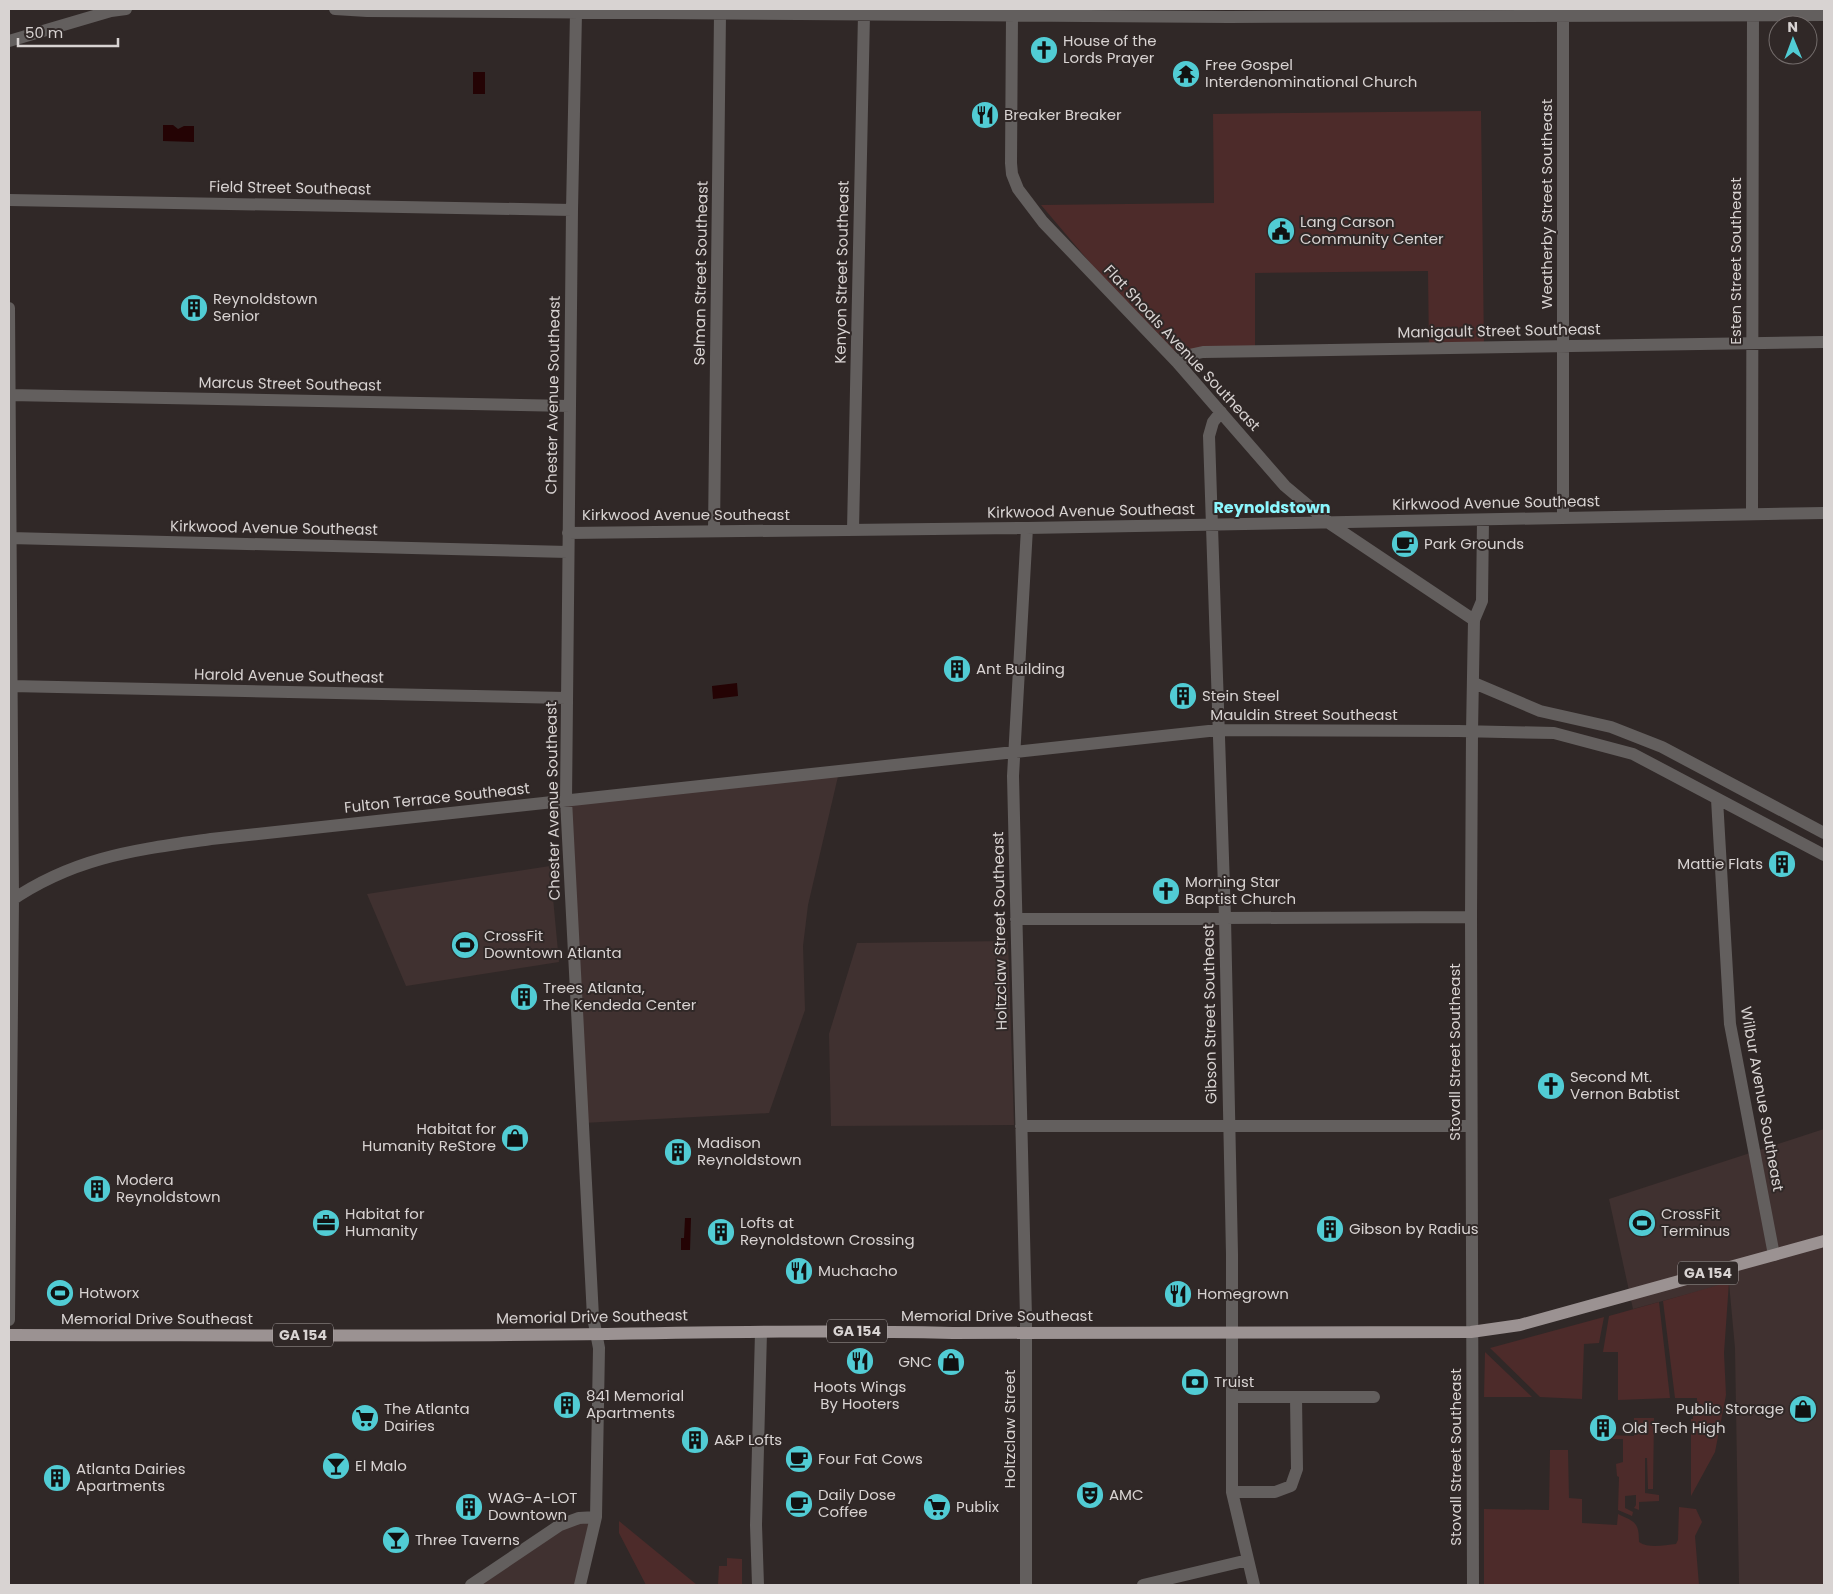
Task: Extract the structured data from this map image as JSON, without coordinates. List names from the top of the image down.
{
  "streets": {
    "main road": ["GA 154", "Memorial Drive Southeast"],
    "street": [
      "Field Street Southeast",
      "Weatherby Street Southeast",
      "Esten Street Southeast",
      "Kenyon Street Southeast",
      "Selman Street Southeast",
      "Manigault Street Southeast",
      "Flat Shoals Avenue Southeast",
      "Marcus Street Southeast",
      "Chester Avenue Southeast",
      "Kirkwood Avenue Southeast",
      "Harold Avenue Southeast",
      "Mauldin Street Southeast",
      "Fulton Terrace Southeast",
      "Holtzclaw Street Southeast",
      "Gibson Street Southeast",
      "Stovall Street Southeast",
      "Wilbur Avenue Southeast",
      "Holtzclaw Street"
    ]
  },
  "crossings": [
    ["Field Street Southeast", "Chester Avenue Southeast"],
    ["Weatherby Street Southeast", "Manigault Street Southeast"],
    ["Weatherby Street Southeast", "Kirkwood Avenue Southeast"],
    ["Esten Street Southeast", "Manigault Street Southeast"],
    ["Esten Street Southeast", "Kirkwood Avenue Southeast"],
    ["Kenyon Street Southeast", "Kirkwood Avenue Southeast"],
    ["Selman Street Southeast", "Kirkwood Avenue Southeast"],
    ["Manigault Street Southeast", "Flat Shoals Avenue Southeast"],
    ["Flat Shoals Avenue Southeast", "Kirkwood Avenue Southeast"],
    ["Flat Shoals Avenue Southeast", "Gibson Street Southeast"],
    ["Flat Shoals Avenue Southeast", "Stovall Street Southeast"],
    ["Marcus Street Southeast", "Chester Avenue Southeast"],
    ["Chester Avenue Southeast", "Kirkwood Avenue Southeast"],
    ["Chester Avenue Southeast", "Harold Avenue Southeast"],
    ["Chester Avenue Southeast", "Fulton Terrace Southeast"],
    ["Chester Avenue Southeast", "Memorial Drive Southeast"],
    ["Kirkwood Avenue Southeast", "Holtzclaw Street Southeast"],
    ["Kirkwood Avenue Southeast", "Gibson Street Southeast"],
    ["Kirkwood Avenue Southeast", "Stovall Street Southeast"],
    ["Mauldin Street Southeast", "Fulton Terrace Southeast"],
    ["Mauldin Street Southeast", "Holtzclaw Street Southeast"],
    ["Mauldin Street Southeast", "Gibson Street Southeast"],
    ["Mauldin Street Southeast", "Stovall Street Southeast"],
    ["Mauldin Street Southeast", "Wilbur Avenue Southeast"],
    ["Holtzclaw Street Southeast", "Memorial Drive Southeast"],
    ["Holtzclaw Street Southeast", "Holtzclaw Street"],
    ["Gibson Street Southeast", "Memorial Drive Southeast"],
    ["Stovall Street Southeast", "Memorial Drive Southeast"],
    ["Wilbur Avenue Southeast", "Memorial Drive Southeast"],
    ["Memorial Drive Southeast", "Holtzclaw Street"]
  ],
  "districts": ["Reynoldstown"],
  "places": {
    "church": ["House of the Lords Prayer", "Morning Star Baptist Church", "Second Mt. Vernon Babtist"],
    "temple": ["Free Gospel Interdenominational Church"],
    "restaurant": [
      "Breaker Breaker",
      "Muchacho",
      "Homegrown",
      "Hoots Wings By Hooters"
    ],
    "public building": ["Lang Carson Community Center"],
    "building": [
      "Reynoldstown Senior",
      "Ant Building",
      "Stein Steel",
      "Mattie Flats",
      "Trees Atlanta, The Kendeda Center",
      "Madison Reynoldstown",
      "Modera Reynoldstown",
      "Gibson by Radius",
      "Lofts at Reynoldstown Crossing",
      "841 Memorial Apartments",
      "Old Tech High",
      "A&P Lofts",
      "Atlanta Dairies Apartments",
      "WAG-A-LOT Downtown"
    ],
    "cafe": ["Park Grounds", "Four Fat Cows", "Daily Dose Coffee"],
    "sports": ["CrossFit Downtown Atlanta", "CrossFit Terminus", "Hotworx"],
    "shop": ["Habitat for Humanity ReStore", "GNC", "Public Storage"],
    "office": ["Habitat for Humanity"],
    "bank": ["Truist"],
    "supermarket": ["The Atlanta Dairies", "Publix"],
    "bar": ["El Malo", "Three Taverns"],
    "theatre": ["AMC"]
  },
  "scale_bar": "50 m",
  "north": "top"
}
